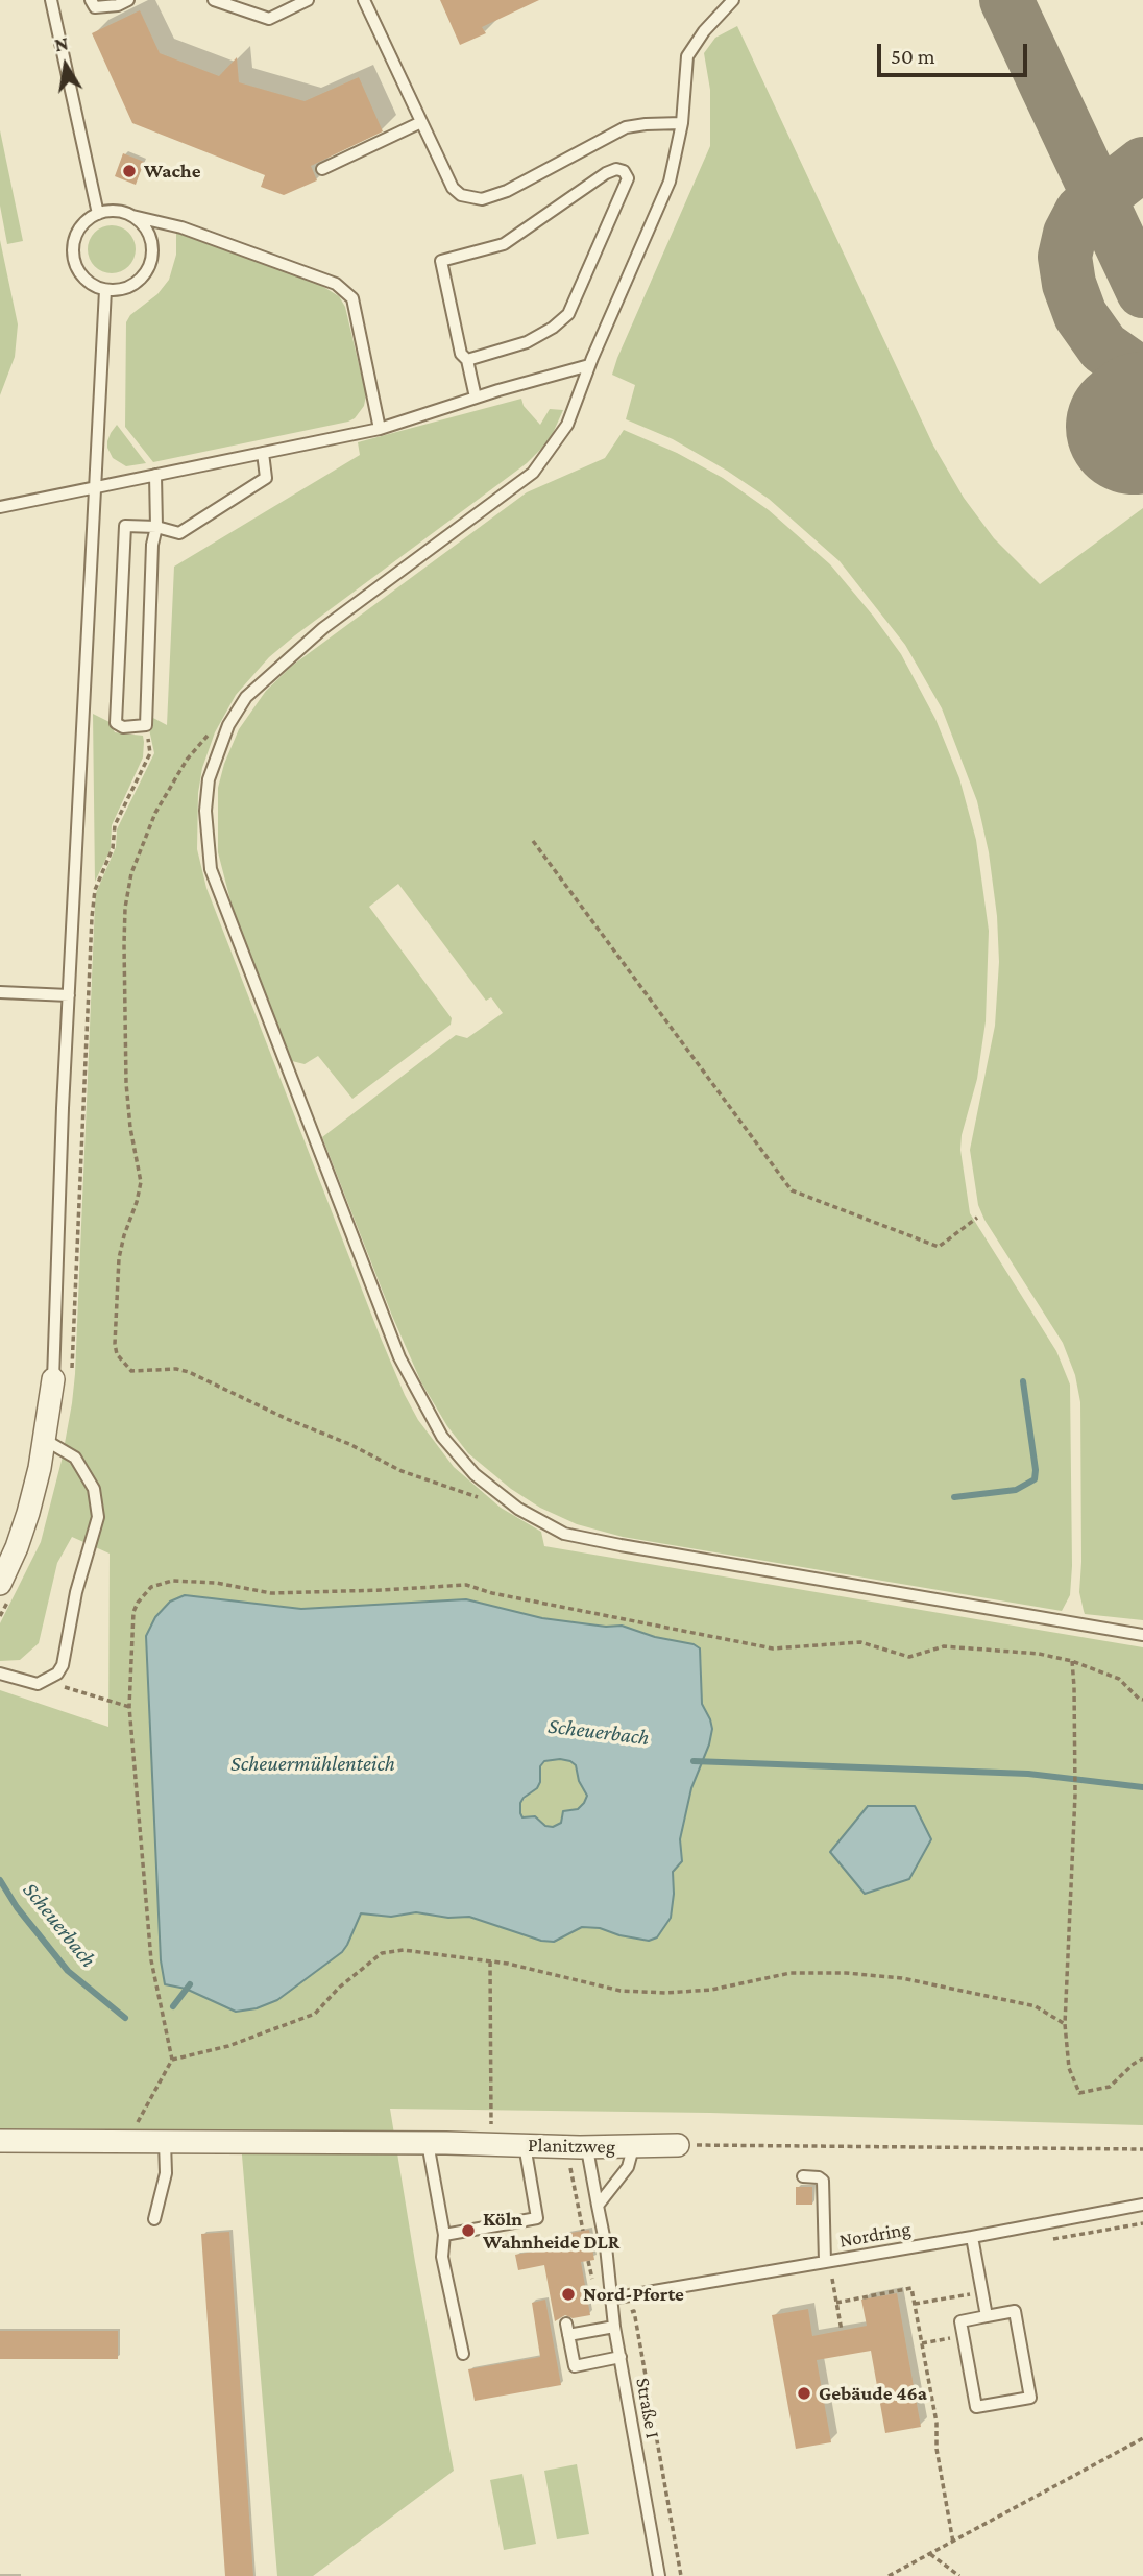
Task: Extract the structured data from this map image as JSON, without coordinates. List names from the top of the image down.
{
  "streets": {
    "street": ["Planitzweg"],
    "lane": ["Nordring", "Straße I"]
  },
  "crossings": [
    ["Planitzweg", "Straße I"],
    ["Nordring", "Straße I"]
  ],
  "water": ["Scheuerbach", "Scheuermühlenteich"],
  "places": [
    "Wache",
    "Köln Wahnheide DLR",
    "Nord-Pforte",
    "Gebäude 46a"
  ],
  "scale_bar": "50 m",
  "north": "top"
}
